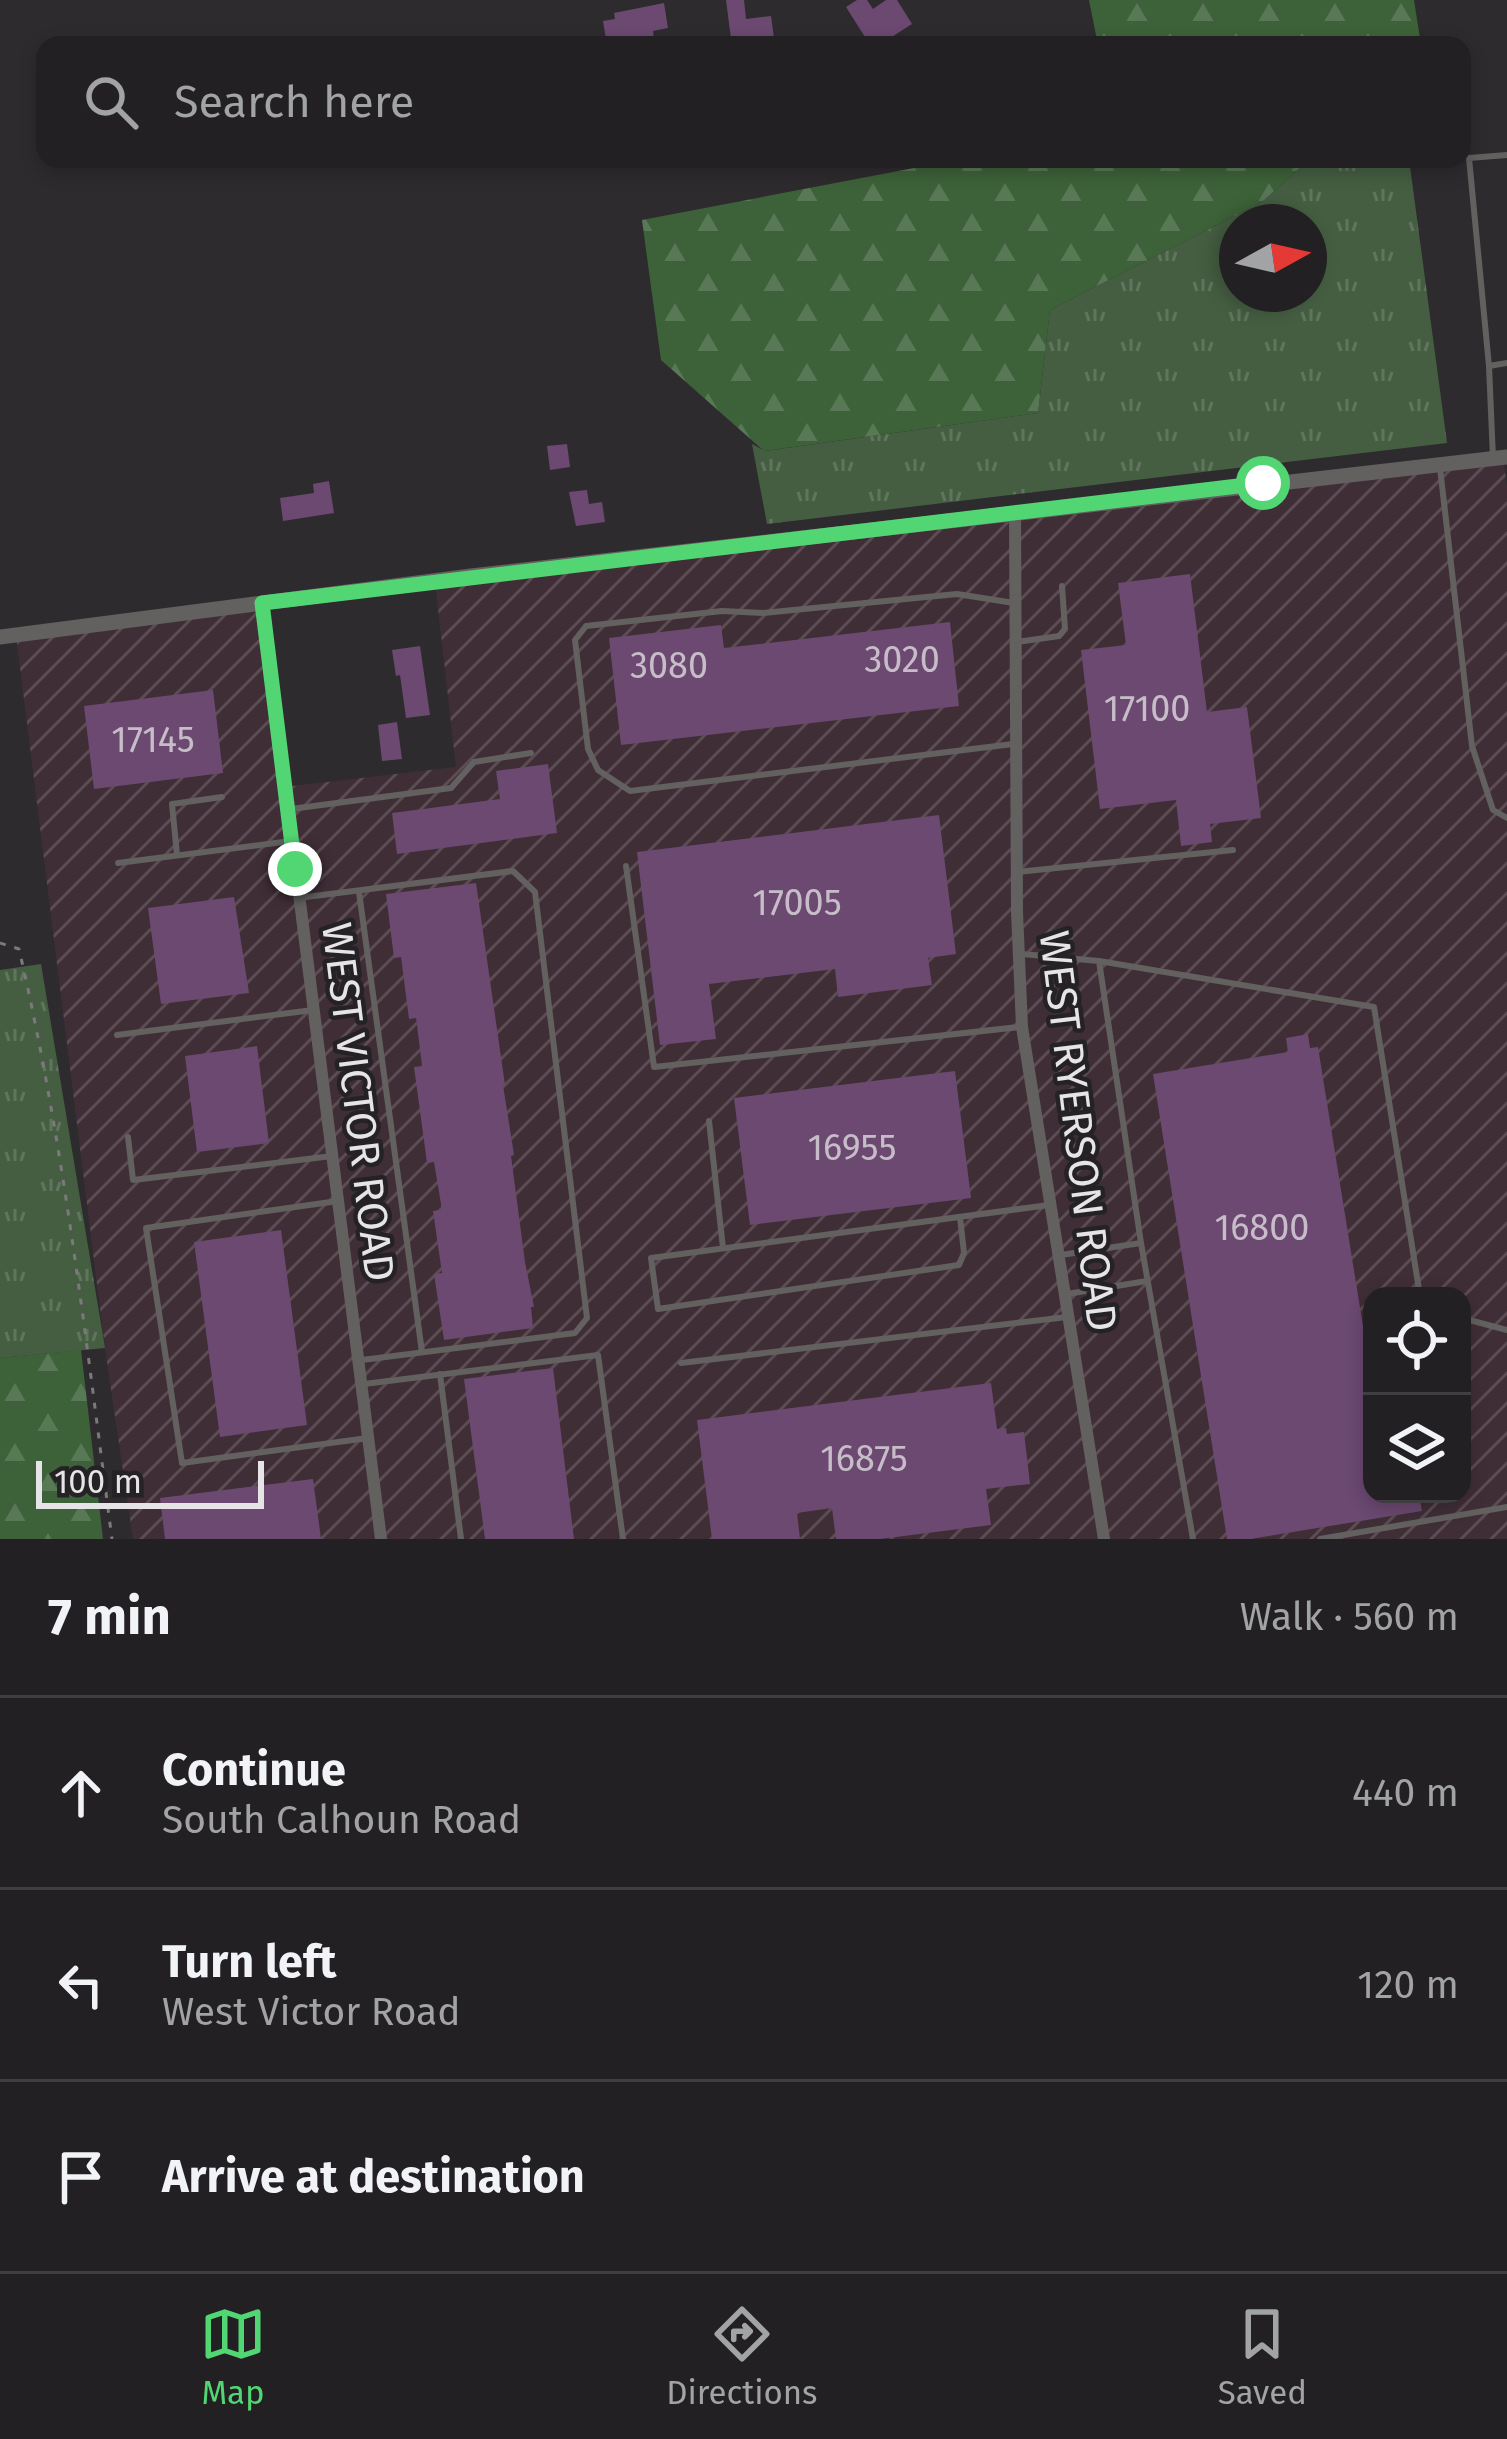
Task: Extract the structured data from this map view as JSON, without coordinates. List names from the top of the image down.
{
  "streets": {
    "street": ["WEST VICTOR ROAD", "WEST RYERSON ROAD"]
  },
  "house_numbers": [
    "3020",
    "3080",
    "17100",
    "17145",
    "17005",
    "16955",
    "16800",
    "16875"
  ],
  "scale_bar": "100 m",
  "north": "right",
  "page": {
    "search": "Search here",
    "scale": "100 m",
    "heading": ["7 min", "Walk · 560 m"],
    "list": [
      ["Continue", "South Calhoun Road", "440 m"],
      ["Turn left", "West Victor Road", "120 m"],
      "Arrive at destination"
    ],
    "nav": ["Map", "Directions", "Saved"]
  }
}
